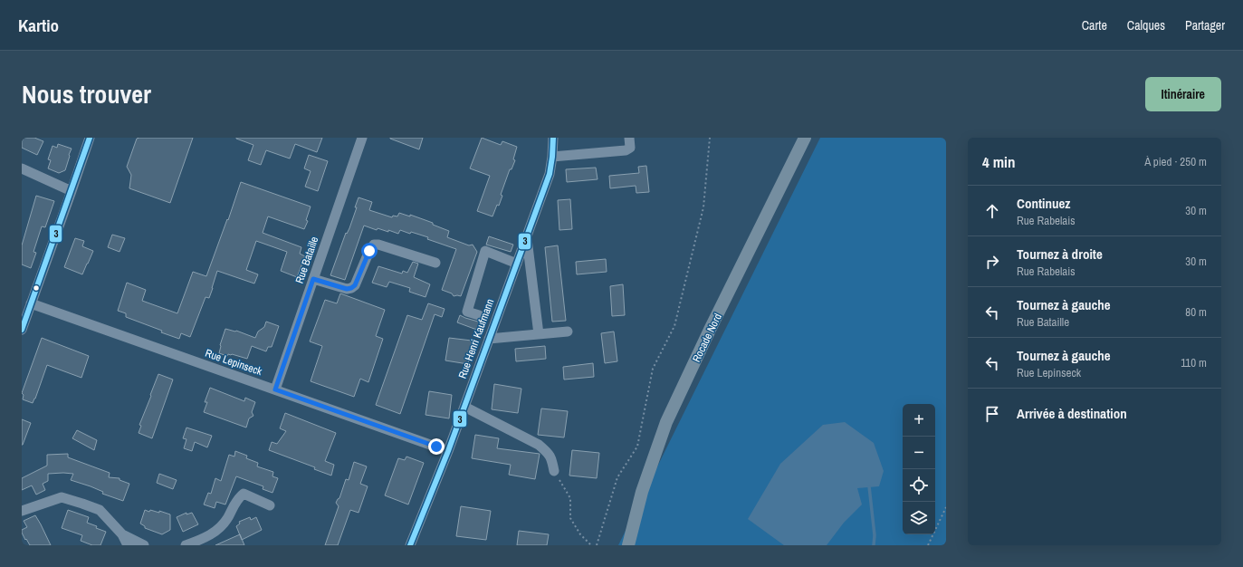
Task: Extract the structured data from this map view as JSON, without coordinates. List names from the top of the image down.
{
  "streets": {
    "main road": ["Rocade Nord"],
    "street": ["Rue Bataille", "Rue Henri Kaufmann", "Rue Lepinseck"]
  },
  "crossings": [
    ["Rue Bataille", "Rue Lepinseck"],
    ["Rue Henri Kaufmann", "Rue Lepinseck"]
  ],
  "lines": ["transit line 3"],
  "page": {
    "header": "Kartio",
    "nav": ["Carte", "Calques", "Partager"],
    "title": "Nous trouver",
    "buttons": "Itinéraire",
    "heading": ["4 min", "À pied · 250 m"],
    "list": [
      ["Continuez", "Rue Rabelais", "30 m"],
      ["Tournez à droite", "Rue Rabelais", "30 m"],
      ["Tournez à gauche", "Rue Bataille", "80 m"],
      ["Tournez à gauche", "Rue Lepinseck", "110 m"],
      "Arrivée à destination"
    ],
    "map_buttons": ["+", "−"]
  }
}
